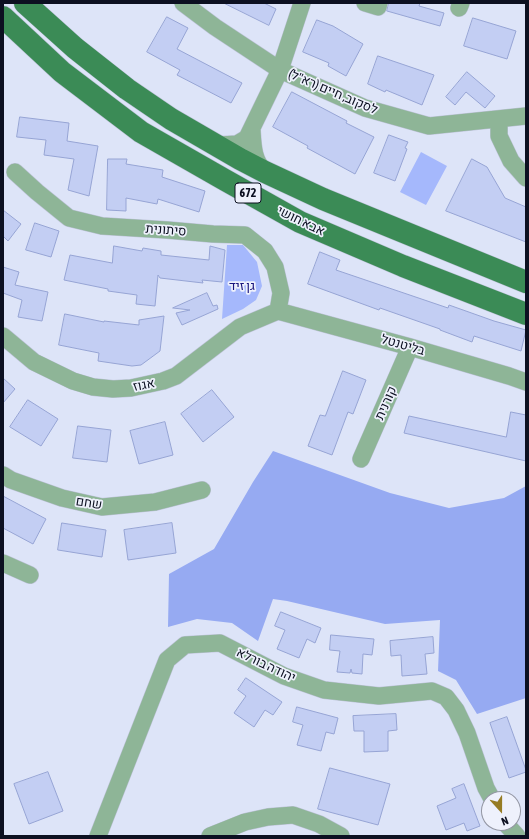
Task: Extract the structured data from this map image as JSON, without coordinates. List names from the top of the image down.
{
  "streets": {
    "main road": ["672", "אבא חושי"],
    "street": [
      "לסקוב, חיים (רא\"ל)",
      "סיתונית",
      "בליטנטל",
      "אגוז",
      "קורנית",
      "שחם",
      "יהודה בורלא"
    ]
  },
  "crossings": [
    ["סיתונית", "בליטנטל"],
    ["סיתונית", "אגוז"],
    ["בליטנטל", "אגוז"],
    ["בליטנטל", "קורנית"]
  ],
  "parks": ["גן זיד"],
  "north": "bottom"
}
